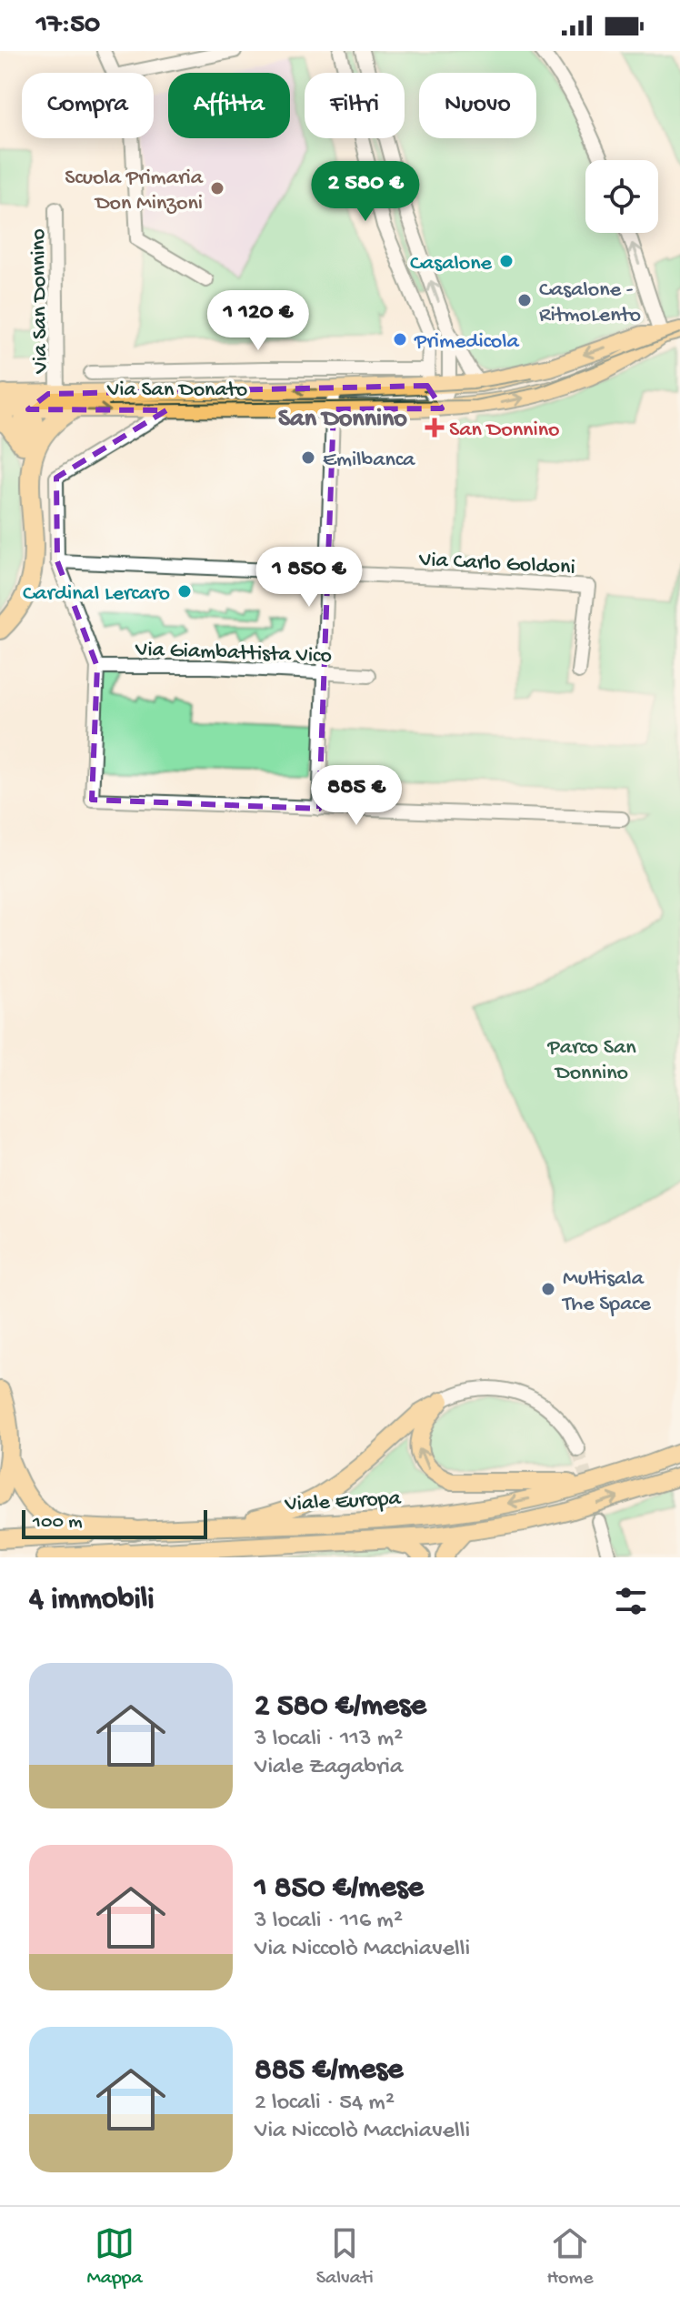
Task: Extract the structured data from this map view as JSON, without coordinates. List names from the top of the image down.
{
  "streets": {
    "main road": ["Via San Donato", "Viale Europa"],
    "street": ["Via San Donnino", "Via Carlo Goldoni", "Via Giambattista Vico"]
  },
  "crossings": [
    ["Via San Donnino", "Via San Donato"]
  ],
  "districts": ["San Donnino"],
  "parks": ["Parco San Donnino"],
  "places": {
    "other": [
      "Scuola Primaria Don Minzoni",
      "Casalone",
      "Casalone - RitmoLento",
      "Primedicola",
      "Emilbanca",
      "Cardinal Lercaro",
      "Multisala The Space"
    ],
    "health": ["San Donnino"]
  },
  "scale_bar": "100 m",
  "page": {
    "status": "17:50",
    "chip": [
      "Compra",
      "Affitta",
      "Filtri",
      "Nuovo"
    ],
    "price": [
      "2 580 €",
      "1 120 €",
      "1 850 €",
      "885 €"
    ],
    "scale": "100 m",
    "heading": "4 immobili",
    "list": [
      {
        "name": "2 580 €/mese",
        "note": "3 locali · 113 m² · Viale Zagabria"
      },
      {
        "name": "1 850 €/mese",
        "note": "3 locali · 116 m² · Via Niccolò Machiavelli"
      },
      {
        "name": "885 €/mese",
        "note": "2 locali · 54 m² · Via Niccolò Machiavelli"
      }
    ],
    "tabs": ["Mappa", "Salvati", "Home"]
  }
}
